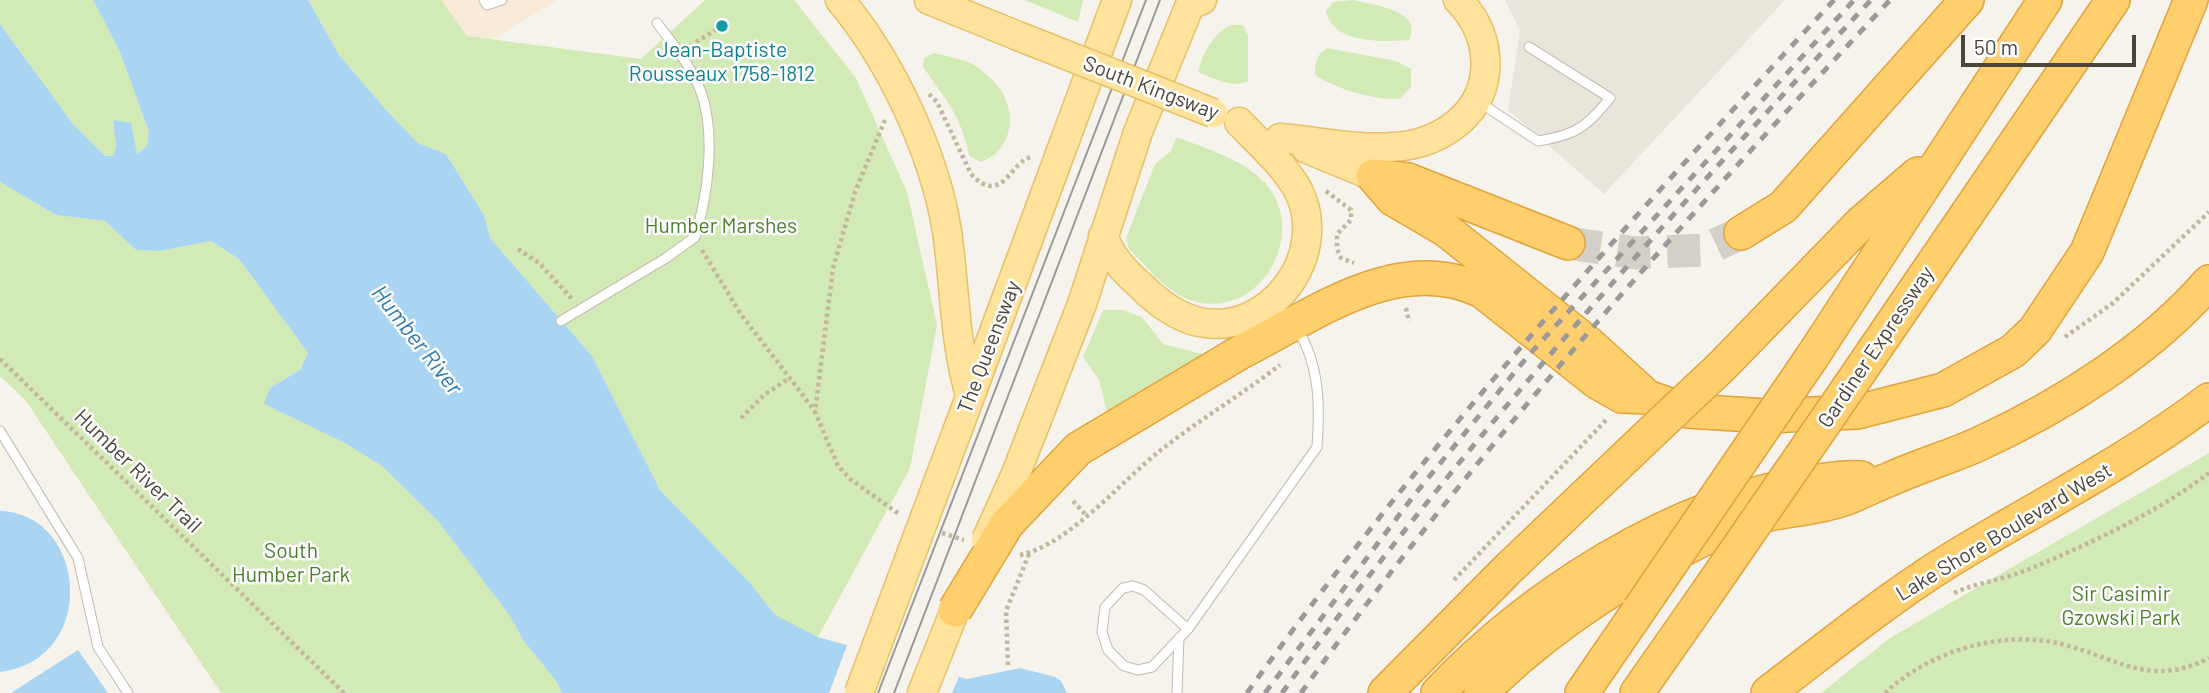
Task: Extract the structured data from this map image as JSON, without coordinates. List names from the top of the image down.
{
  "streets": {
    "highway": ["Gardiner Expressway", "Lake Shore Boulevard West"],
    "main road": ["South Kingsway", "The Queensway"],
    "path": ["Humber River Trail"]
  },
  "water": ["Humber River"],
  "parks": ["Humber Marshes", "South Humber Park", "Sir Casimir Gzowski Park"],
  "places": ["Jean-Baptiste Rousseaux 1758-1812"],
  "scale_bar": "50 m"
}
